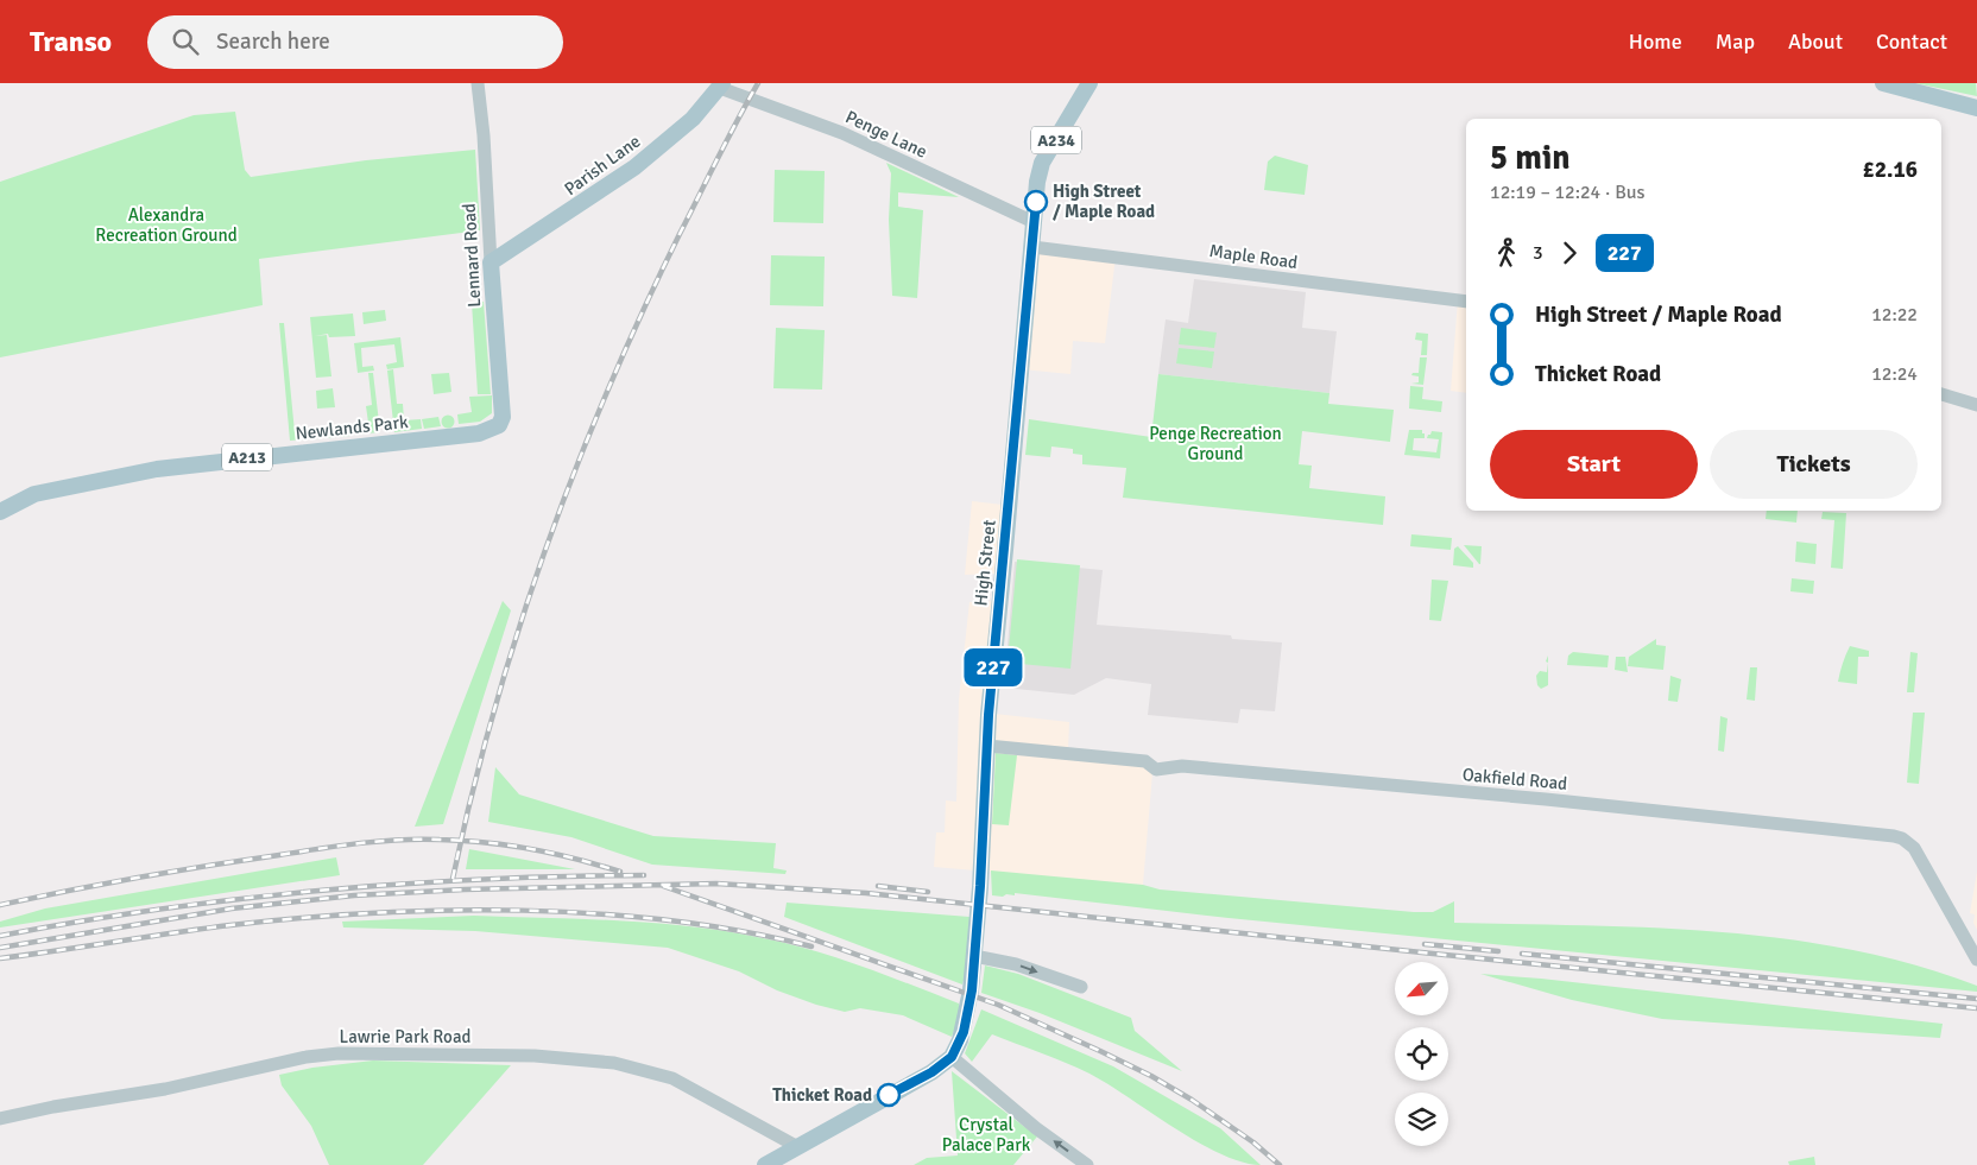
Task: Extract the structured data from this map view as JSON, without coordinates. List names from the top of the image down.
{
  "streets": {
    "main road": [
      "A234",
      "Parish Lane",
      "Lennard Road",
      "Newlands Park",
      "A213",
      "High Street"
    ],
    "street": [
      "Penge Lane",
      "Maple Road",
      "Oakfield Road",
      "Lawrie Park Road"
    ]
  },
  "crossings": [
    ["Penge Lane", "Parish Lane"],
    ["Penge Lane", "High Street"],
    ["A234", "High Street"],
    ["A234", "Lawrie Park Road"],
    ["Parish Lane", "Lennard Road"],
    ["Lennard Road", "Newlands Park"],
    ["Maple Road", "High Street"],
    ["High Street", "Oakfield Road"]
  ],
  "parks": ["Alexandra Recreation Ground", "Penge Recreation Ground", "Crystal Palace Park"],
  "places": ["High Street / Maple Road", "Thicket Road"],
  "lines": ["bus line 227"],
  "north": "bottom left",
  "page": {
    "header": "Transo",
    "search": "Search here",
    "nav": [
      "Home",
      "Map",
      "About",
      "Contact"
    ],
    "on_map": "227",
    "heading": ["5 min", "12:19 – 12:24 · Bus", "£2.16"],
    "legs": ["3", "227"],
    "list": [
      {
        "name": "High Street / Maple Road",
        "value": "12:22"
      },
      {
        "name": "Thicket Road",
        "value": "12:24"
      }
    ],
    "buttons": ["Start", "Tickets"]
  }
}
